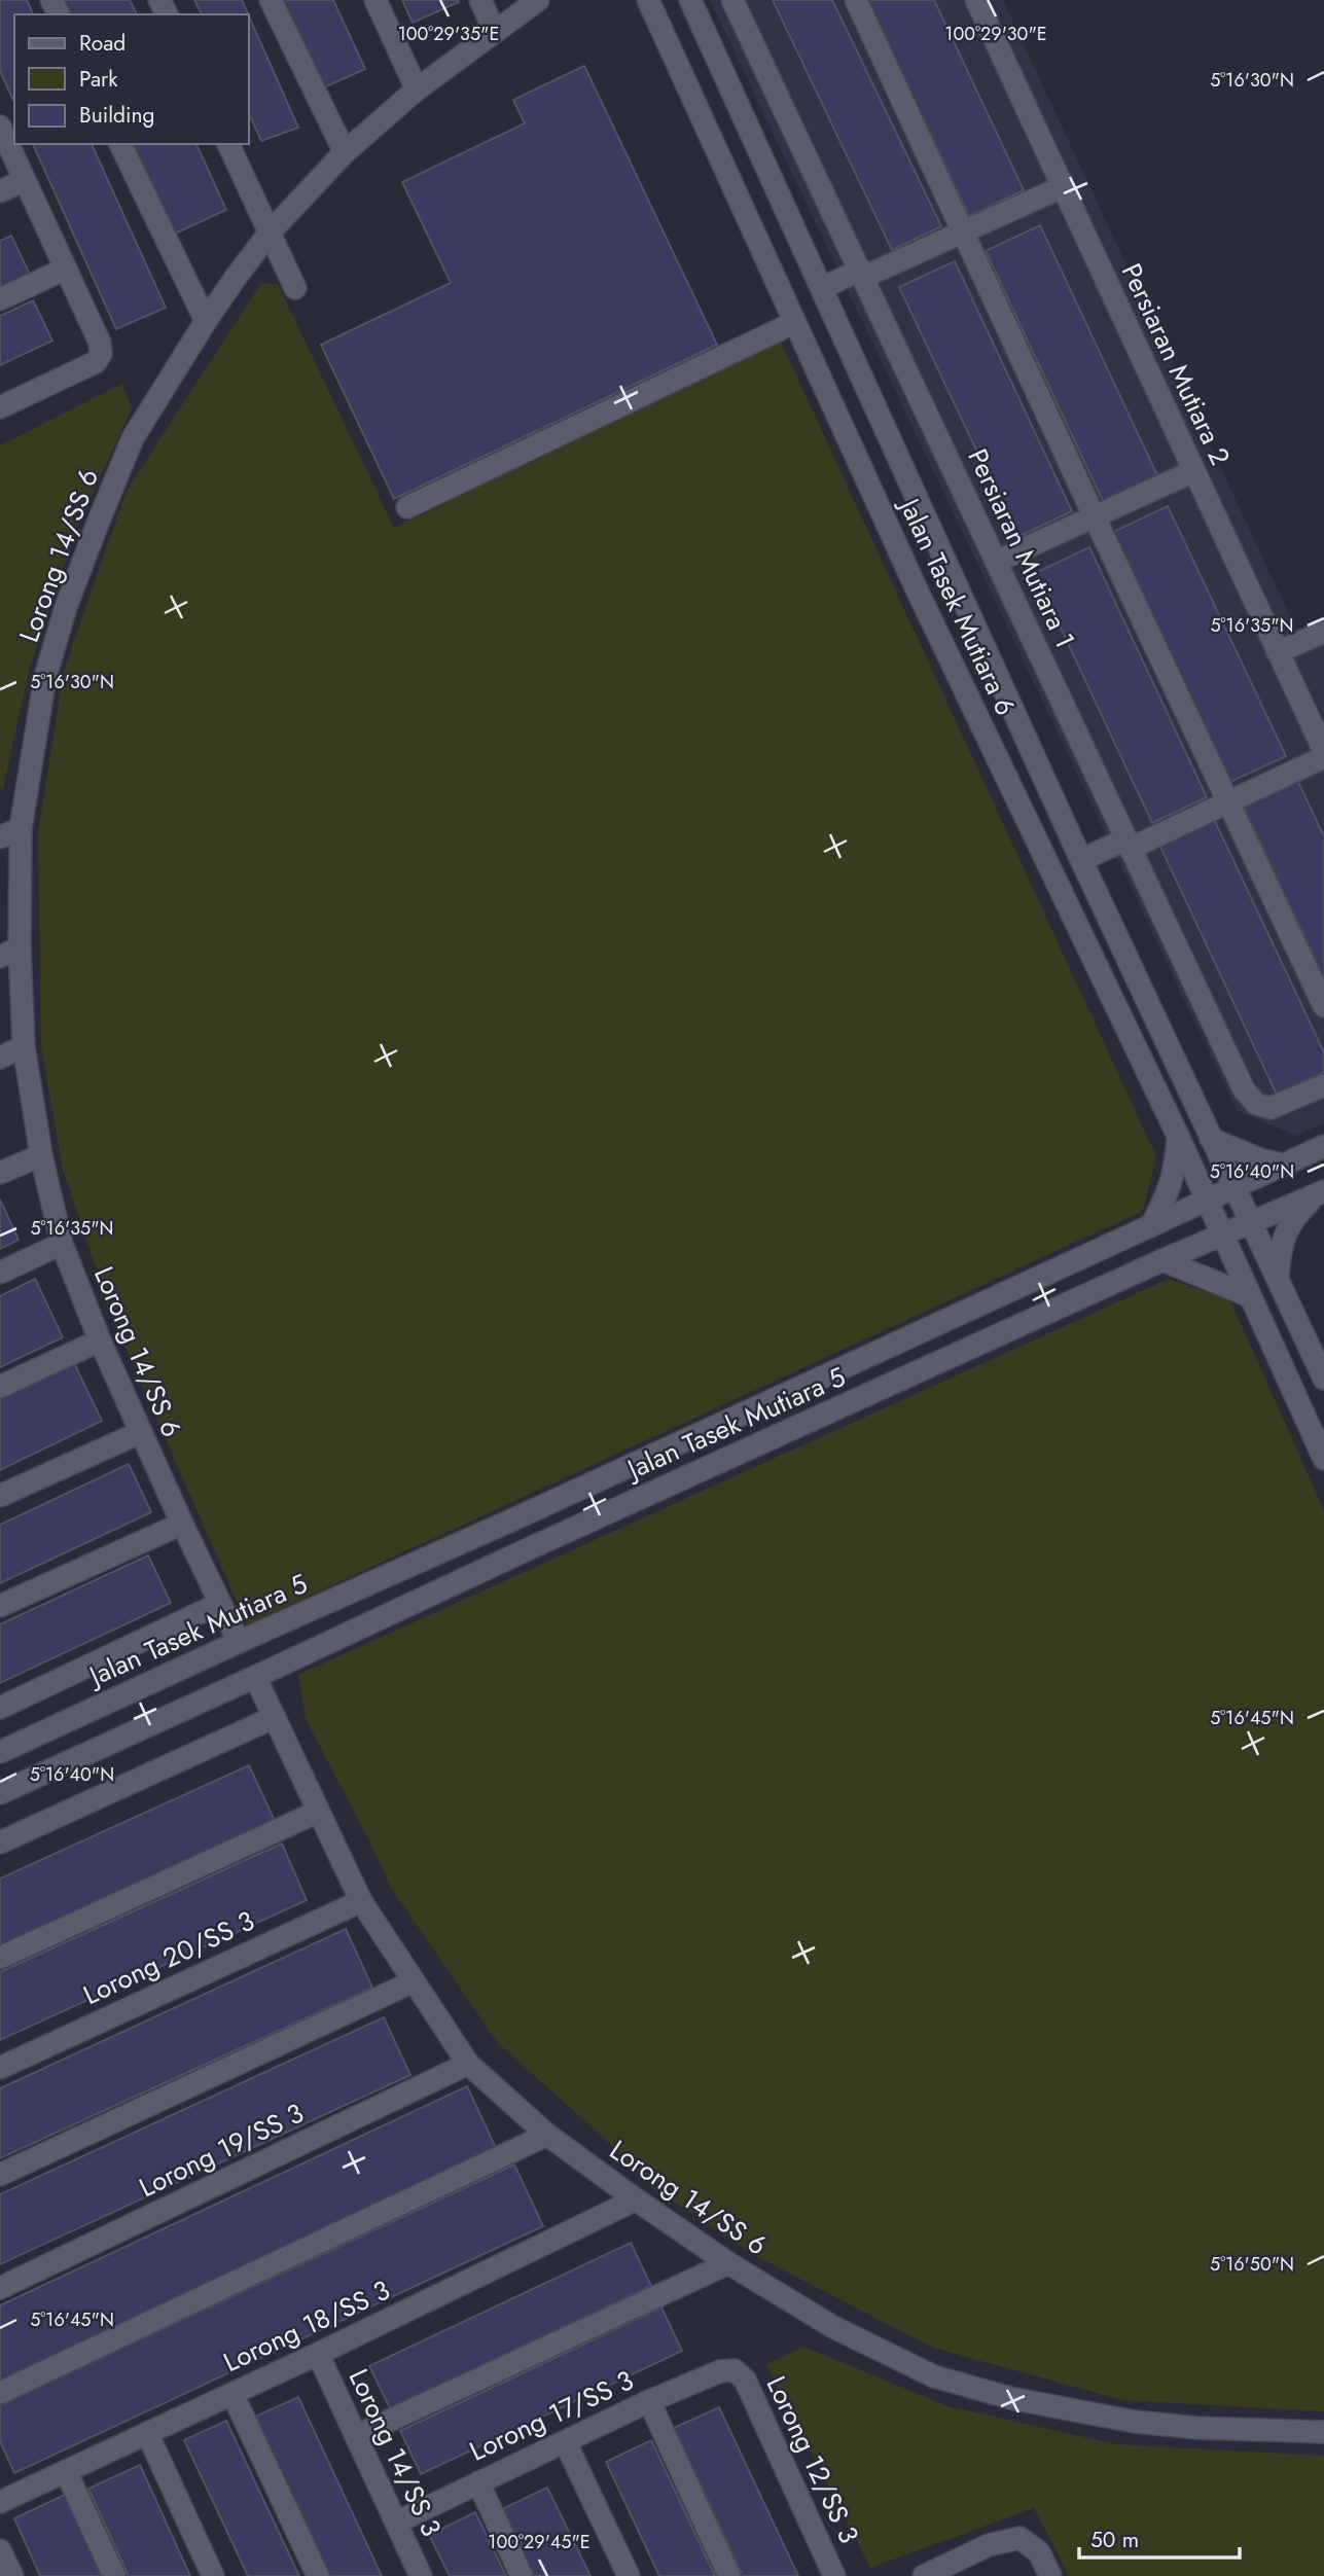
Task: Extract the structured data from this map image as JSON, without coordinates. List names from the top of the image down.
{
  "streets": {
    "street": [
      "Persiaran Mutiara 2",
      "Persiaran Mutiara 1",
      "Lorong 14/SS 6",
      "Jalan Tasek Mutiara 6",
      "Jalan Tasek Mutiara 5",
      "Lorong 20/SS 3",
      "Lorong 19/SS 3",
      "Lorong 18/SS 3",
      "Lorong 17/SS 3",
      "Lorong 14/SS 3",
      "Lorong 12/SS 3"
    ]
  },
  "crossings": [
    ["Lorong 14/SS 6", "Jalan Tasek Mutiara 5"],
    ["Lorong 14/SS 6", "Lorong 20/SS 3"],
    ["Lorong 14/SS 6", "Lorong 19/SS 3"],
    ["Lorong 14/SS 6", "Lorong 18/SS 3"],
    ["Jalan Tasek Mutiara 6", "Jalan Tasek Mutiara 5"],
    ["Lorong 18/SS 3", "Lorong 14/SS 3"],
    ["Lorong 17/SS 3", "Lorong 14/SS 3"],
    ["Lorong 17/SS 3", "Lorong 12/SS 3"]
  ],
  "legend": ["Road", "Park", "Building"],
  "scale_bar": "50 m",
  "coordinates": [
    "100°29'35\"E",
    "100°29'30\"E",
    "5°16'30\"N",
    "5°16'35\"N",
    "5°16'40\"N",
    "5°16'45\"N",
    "5°16'50\"N",
    "100°29'45\"E"
  ]
}
